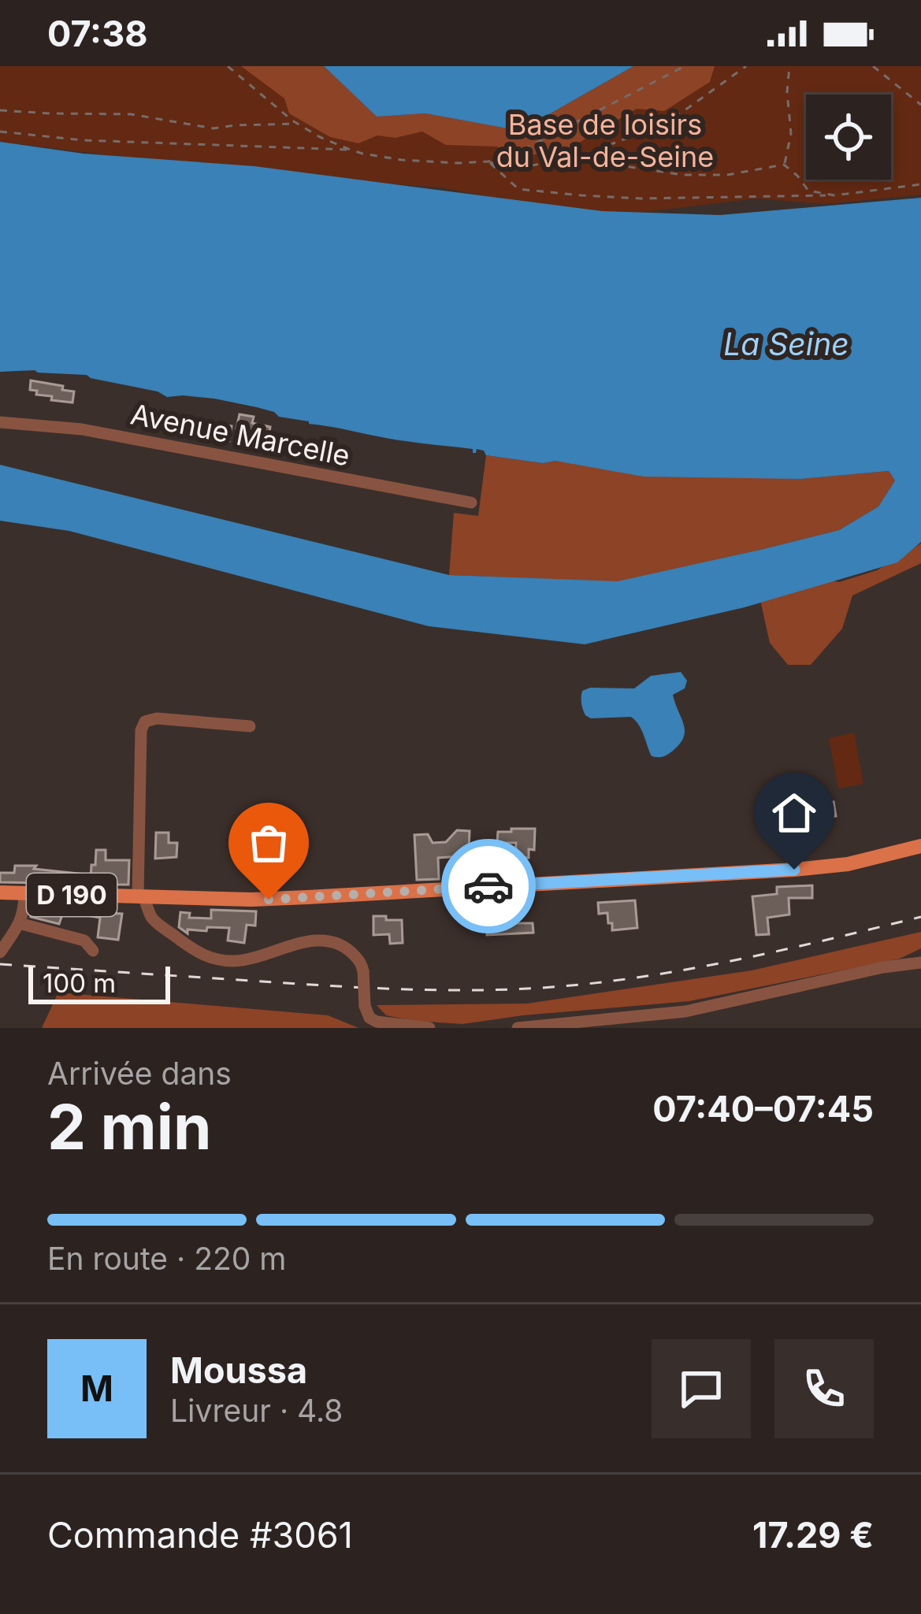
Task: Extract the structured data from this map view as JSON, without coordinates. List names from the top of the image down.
{
  "streets": {
    "main road": ["D 190"],
    "street": ["Avenue Marcelle"]
  },
  "water": ["La Seine"],
  "parks": ["Base de loisirs du Val-de-Seine"],
  "scale_bar": "100 m",
  "page": {
    "status": "07:38",
    "scale": "100 m",
    "heading": ["2 min", "Arrivée dans", "07:40–07:45"],
    "panel": [
      "Moussa",
      "Livreur · 4.8",
      "Commande #3061",
      "17.29 €"
    ],
    "bar": "En route · 220 m",
    "round": "M"
  }
}
